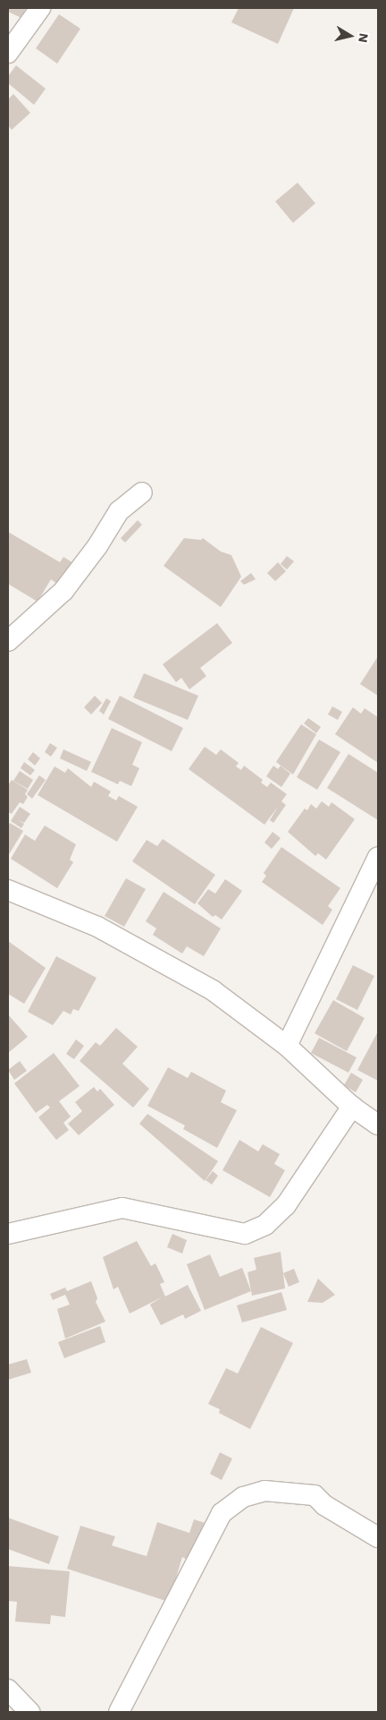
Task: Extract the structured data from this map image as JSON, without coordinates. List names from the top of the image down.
{
  "north": "right"
}
